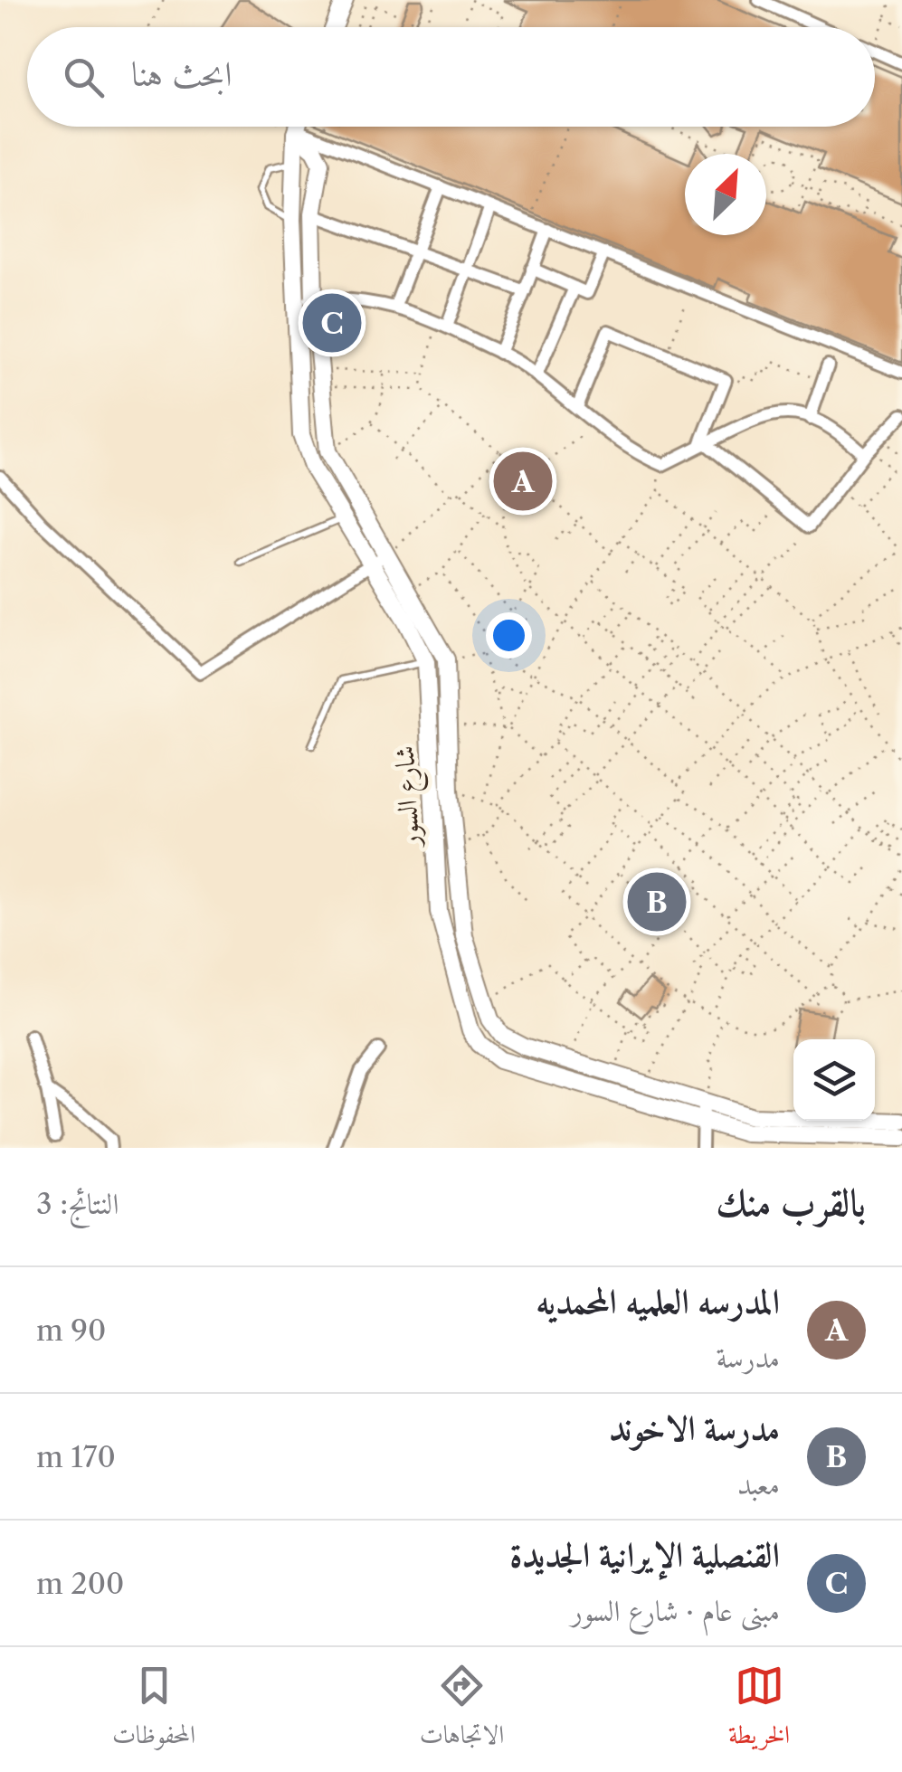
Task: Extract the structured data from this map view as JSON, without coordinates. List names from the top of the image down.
{
  "streets": {
    "main road": ["شارع السور"]
  },
  "north": "top right",
  "page": {
    "search": "ابحث هنا",
    "pins": ["C", "A", "B"],
    "heading": ["بالقرب منك", "النتائج: 3"],
    "list": [
      {
        "mark": "A",
        "name": "المدرسه العلمیه المحمدیه",
        "note": "مدرسة",
        "value": "90 m"
      },
      {
        "mark": "B",
        "name": "مدرسة الاخوند",
        "note": "معبد",
        "value": "170 m"
      },
      {
        "mark": "C",
        "name": "القنصلية الإيرانية الجديدة",
        "note": "مبنى عام · شارع السور",
        "value": "200 m"
      }
    ],
    "nav": ["الخريطة", "الاتجاهات", "المحفوظات"]
  }
}
